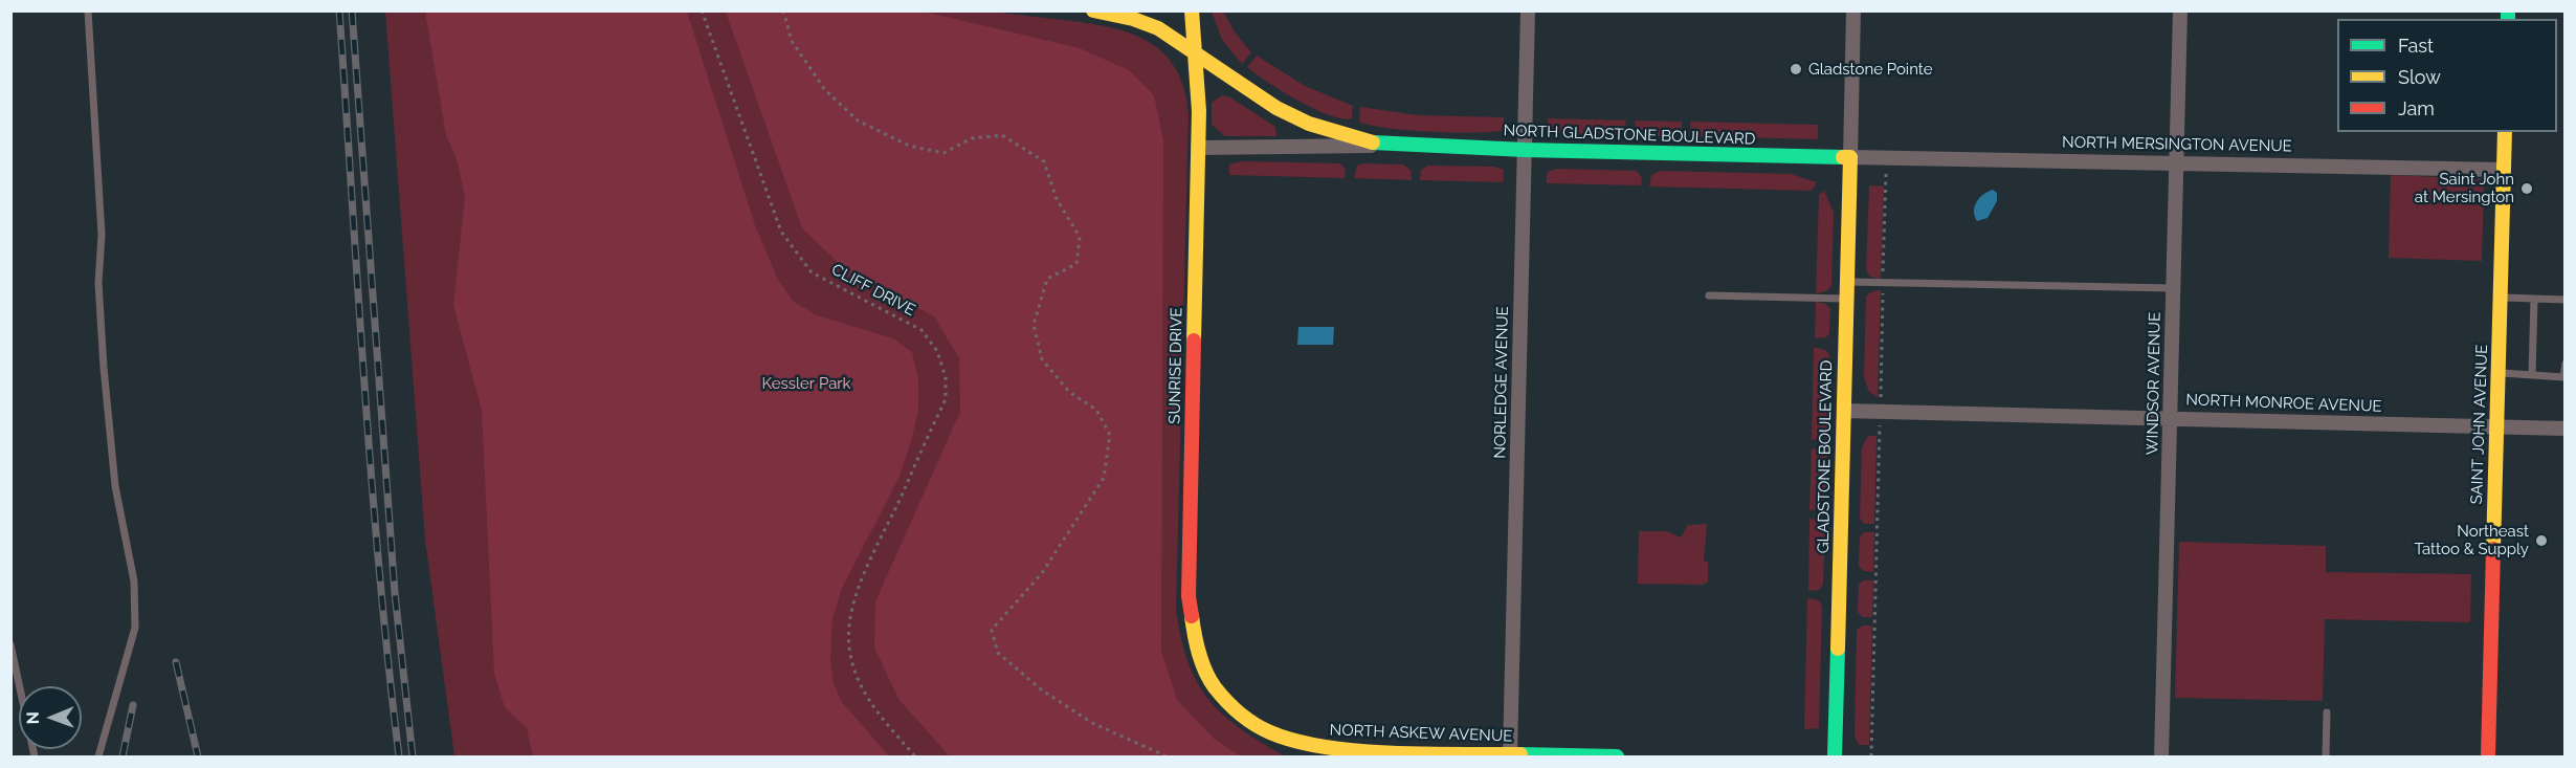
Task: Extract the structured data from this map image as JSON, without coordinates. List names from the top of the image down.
{
  "streets": {
    "street": [
      "NORTH GLADSTONE BOULEVARD",
      "NORTH MERSINGTON AVENUE",
      "SUNRISE DRIVE",
      "NORLEDGE AVENUE",
      "WINDSOR AVENUE",
      "NORTH MONROE AVENUE",
      "SAINT JOHN AVENUE",
      "GLADSTONE BOULEVARD",
      "NORTH ASKEW AVENUE"
    ],
    "path": ["CLIFF DRIVE"]
  },
  "crossings": [
    ["NORTH GLADSTONE BOULEVARD", "NORTH MERSINGTON AVENUE"],
    ["NORTH GLADSTONE BOULEVARD", "SUNRISE DRIVE"],
    ["NORTH GLADSTONE BOULEVARD", "NORLEDGE AVENUE"],
    ["NORTH GLADSTONE BOULEVARD", "GLADSTONE BOULEVARD"],
    ["NORTH MERSINGTON AVENUE", "WINDSOR AVENUE"],
    ["NORTH MERSINGTON AVENUE", "SAINT JOHN AVENUE"],
    ["NORTH MERSINGTON AVENUE", "GLADSTONE BOULEVARD"],
    ["SUNRISE DRIVE", "NORTH ASKEW AVENUE"],
    ["NORLEDGE AVENUE", "NORTH ASKEW AVENUE"],
    ["WINDSOR AVENUE", "NORTH MONROE AVENUE"],
    ["NORTH MONROE AVENUE", "SAINT JOHN AVENUE"],
    ["NORTH MONROE AVENUE", "GLADSTONE BOULEVARD"]
  ],
  "parks": ["Kessler Park"],
  "places": ["Gladstone Pointe", "Saint John at Mersington", "Northeast Tattoo & Supply"],
  "legend": ["Fast", "Slow", "Jam"],
  "north": "left"
}
